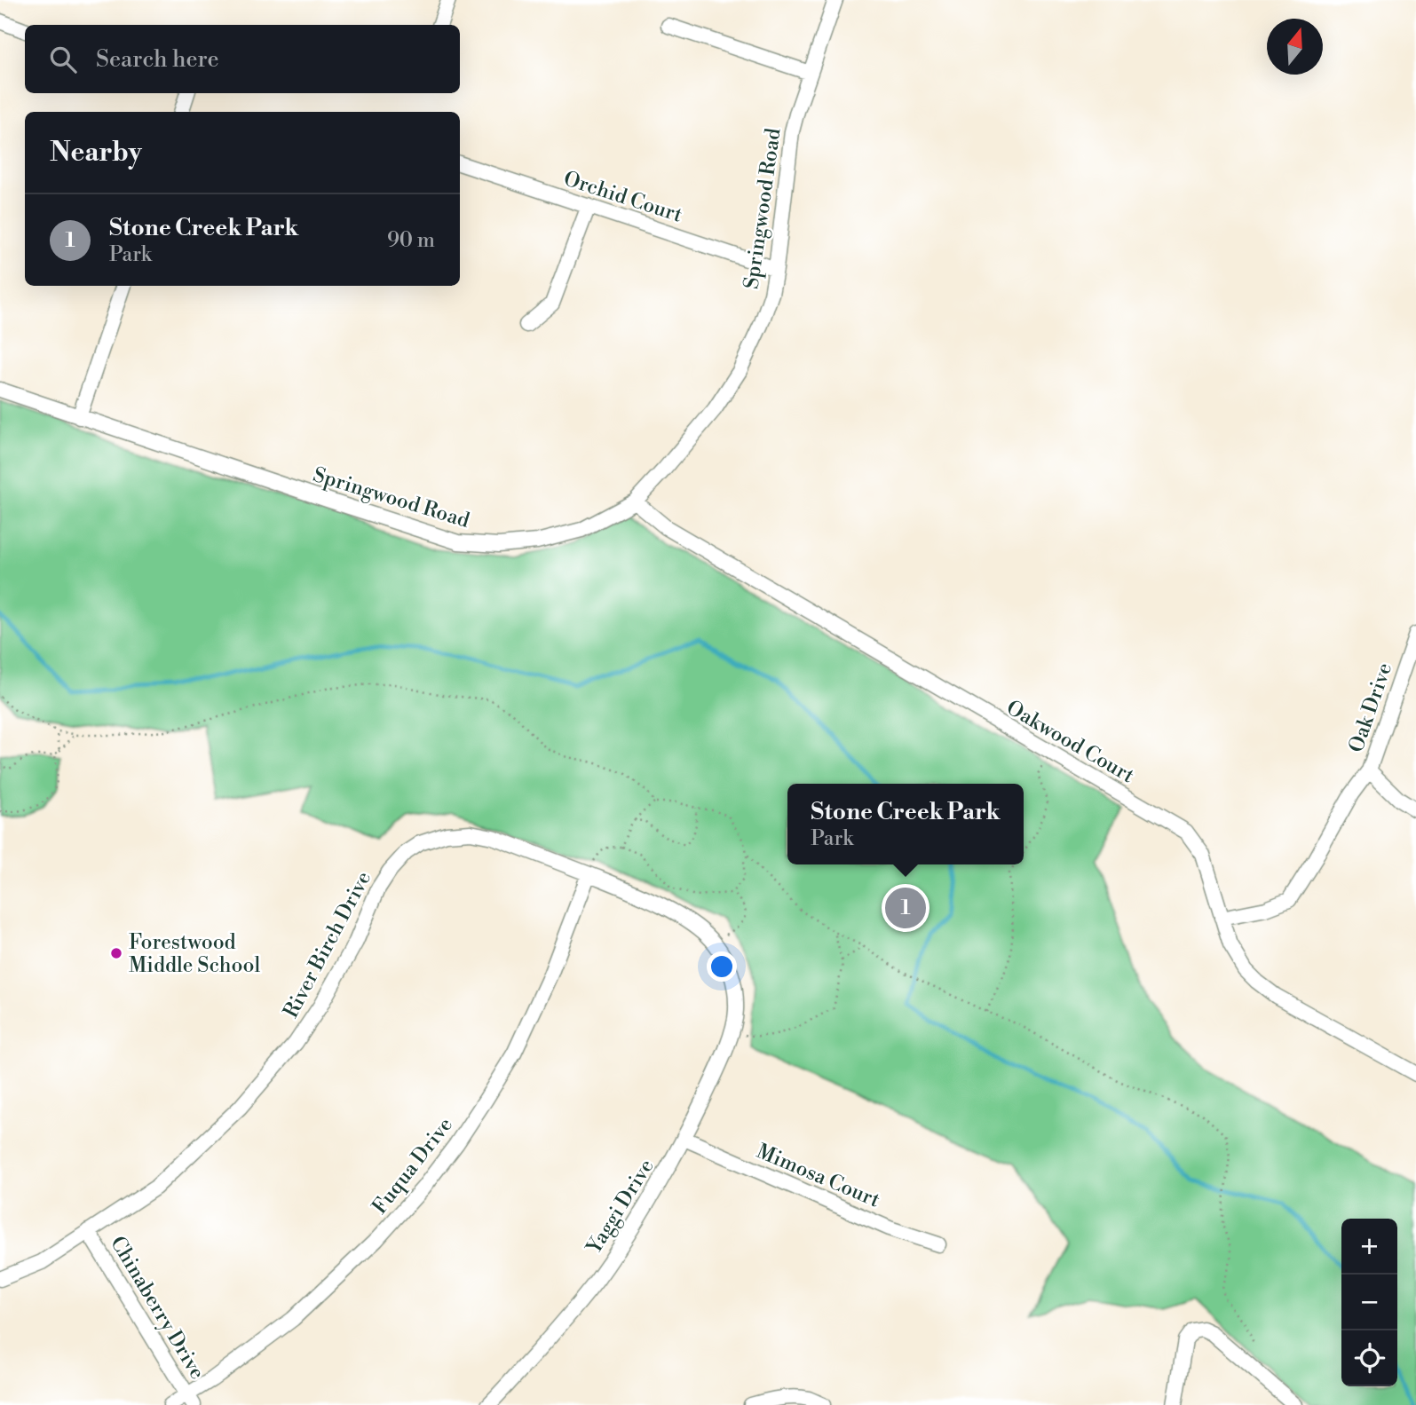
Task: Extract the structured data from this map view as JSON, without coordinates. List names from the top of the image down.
{
  "streets": {
    "street": [
      "Orchid Court",
      "Springwood Road",
      "Oak Drive",
      "Oakwood Court",
      "River Birch Drive",
      "Fuqua Drive",
      "Mimosa Court",
      "Yaggi Drive",
      "Chinaberry Drive"
    ]
  },
  "crossings": [
    ["Orchid Court", "Springwood Road"],
    ["Springwood Road", "Oakwood Court"],
    ["River Birch Drive", "Fuqua Drive"],
    ["River Birch Drive", "Yaggi Drive"],
    ["River Birch Drive", "Chinaberry Drive"],
    ["Fuqua Drive", "Chinaberry Drive"],
    ["Mimosa Court", "Yaggi Drive"]
  ],
  "places": ["Forestwood Middle School"],
  "north": "top",
  "page": {
    "search": "Search here",
    "heading": "Nearby",
    "list": [
      {
        "mark": "1",
        "name": "Stone Creek Park",
        "note": "Park",
        "value": "90 m"
      }
    ],
    "popup": ["Stone Creek Park", "Park"],
    "pins": "1",
    "map_buttons": ["+", "−"]
  }
}
